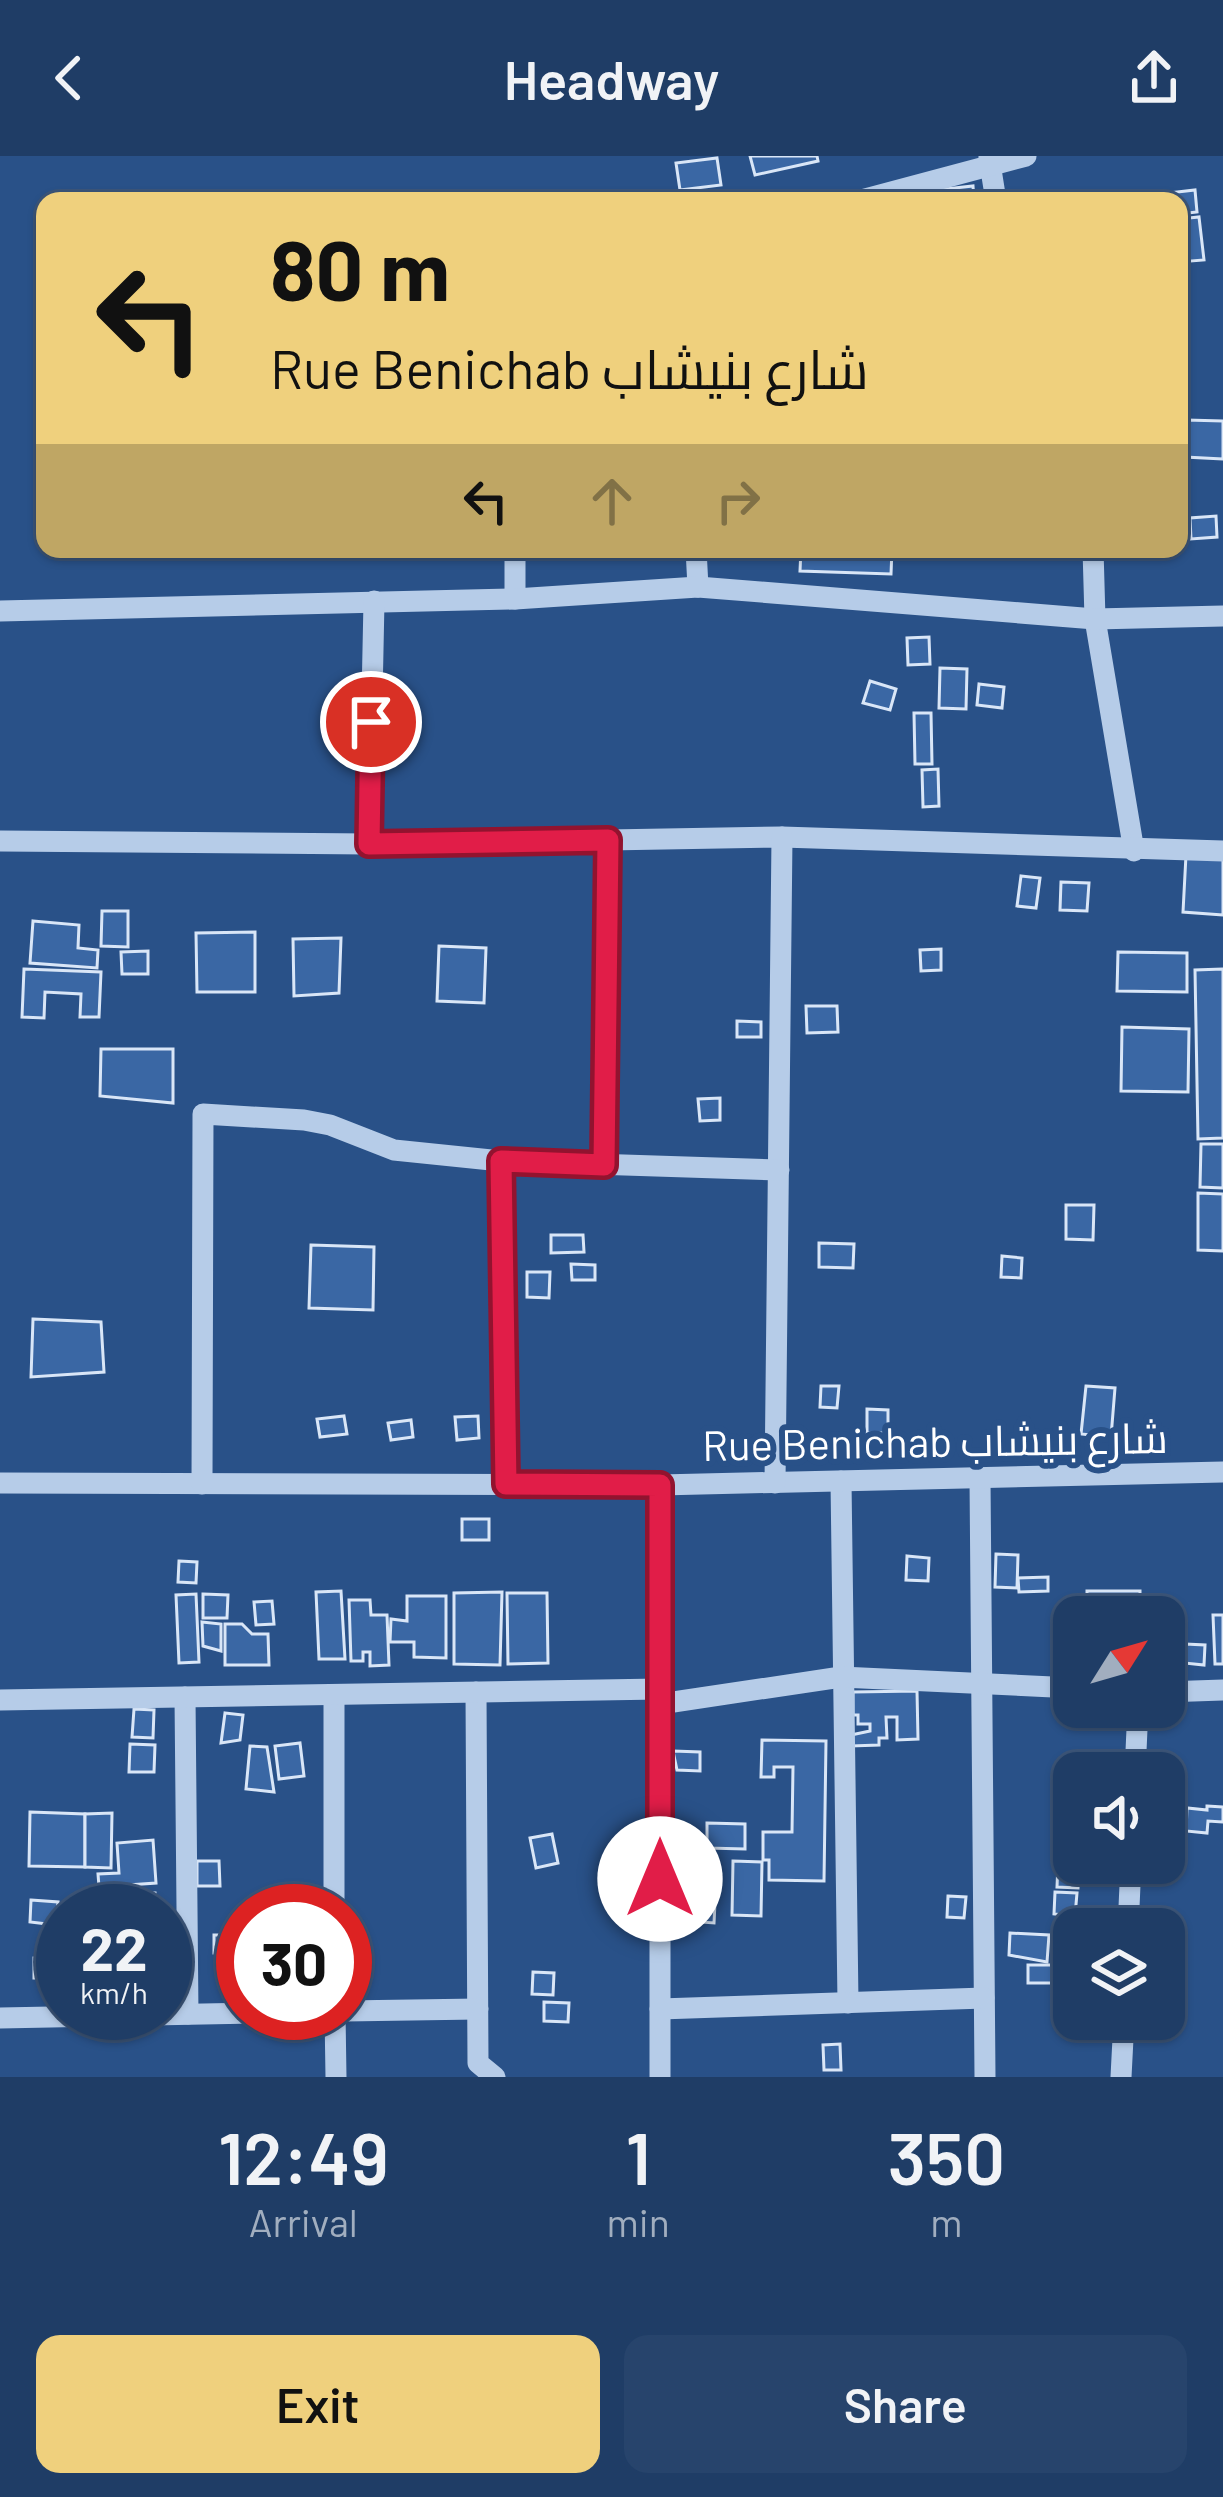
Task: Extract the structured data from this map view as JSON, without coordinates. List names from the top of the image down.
{
  "streets": {
    "street": ["Rue Benichab شارع بنيشاب"]
  },
  "north": "top right",
  "page": {
    "header": "Headway",
    "turn": ["80 m", "Rue Benichab شارع بنيشاب"],
    "speed": "22 km/h",
    "limit": "30",
    "eta": [
      "12:49",
      "Arrival",
      "1",
      "min",
      "350",
      "m"
    ],
    "buttons": ["Exit", "Share"]
  }
}
